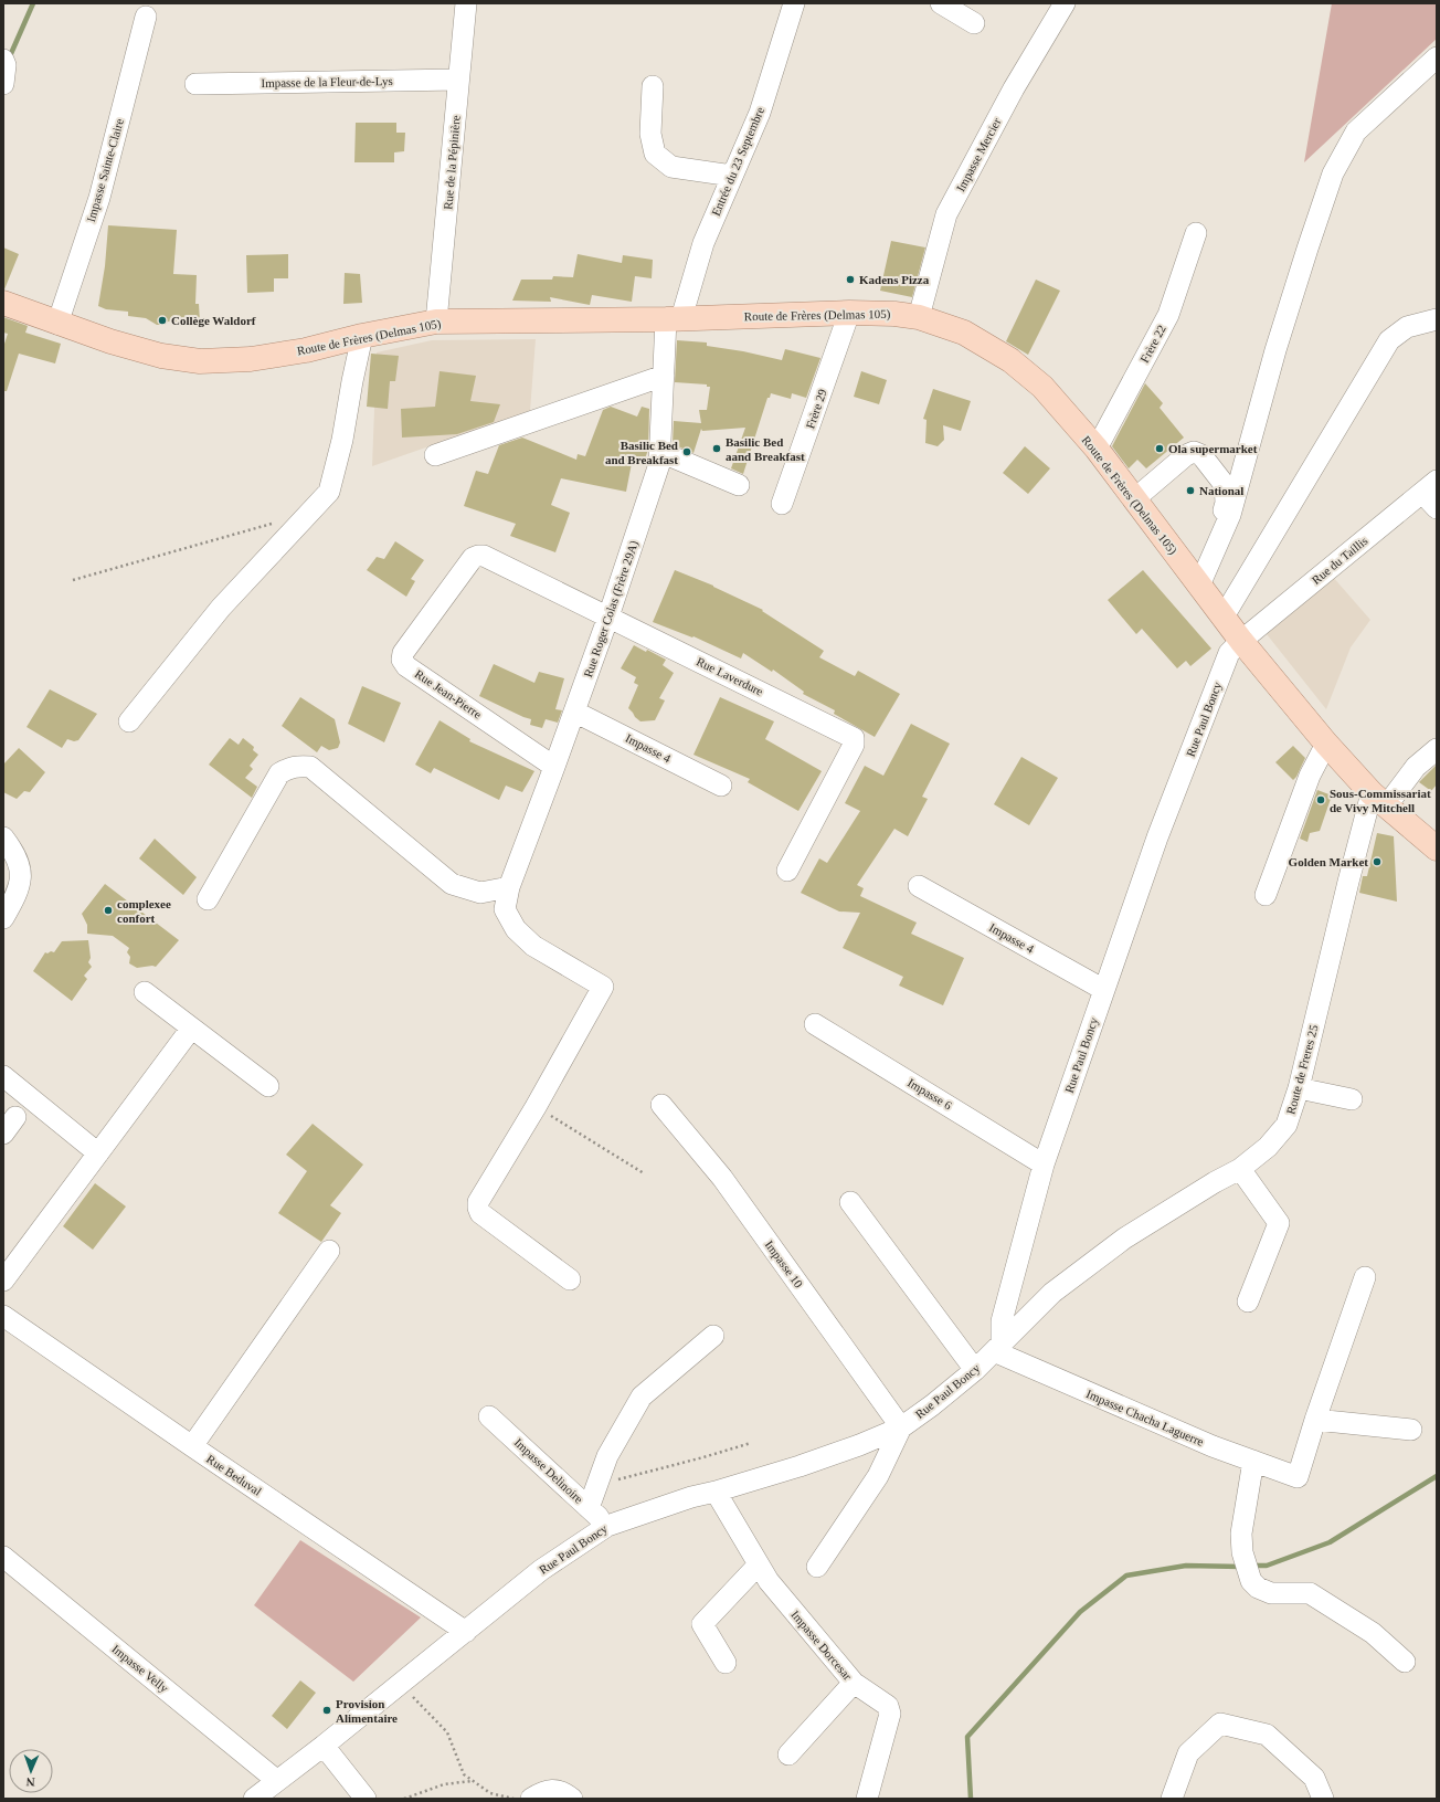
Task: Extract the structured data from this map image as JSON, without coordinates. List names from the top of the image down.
{
  "streets": {
    "main road": ["Route de Frères (Delmas 105)"],
    "street": [
      "Impasse de la Fleur-de-Lys",
      "Impasse Mercier",
      "Entrée du 23 Septembre",
      "Rue de la Pépinière",
      "Impasse Sainte-Claire",
      "Frère 22",
      "Frère 29",
      "Rue du Taillis",
      "Rue Roger Colas (Frère 29A)",
      "Rue Laverdure",
      "Rue Jean-Pierre",
      "Rue Paul Boncy",
      "Impasse 4",
      "Route de Freres 25",
      "Impasse 6",
      "Impasse 10",
      "Impasse Chacha Laguerre",
      "Impasse Delinoire",
      "Rue Beduval",
      "Impasse Dorcesar",
      "Impasse Velly"
    ]
  },
  "crossings": [
    ["Impasse de la Fleur-de-Lys", "Rue de la Pépinière"],
    ["Impasse Mercier", "Route de Frères (Delmas 105)"],
    ["Entrée du 23 Septembre", "Route de Frères (Delmas 105)"],
    ["Entrée du 23 Septembre", "Rue Roger Colas (Frère 29A)"],
    ["Rue de la Pépinière", "Route de Frères (Delmas 105)"],
    ["Impasse Sainte-Claire", "Route de Frères (Delmas 105)"],
    ["Route de Frères (Delmas 105)", "Frère 22"],
    ["Route de Frères (Delmas 105)", "Frère 29"],
    ["Route de Frères (Delmas 105)", "Rue du Taillis"],
    ["Route de Frères (Delmas 105)", "Rue Roger Colas (Frère 29A)"],
    ["Route de Frères (Delmas 105)", "Rue Paul Boncy"],
    ["Route de Frères (Delmas 105)", "Route de Freres 25"],
    ["Rue du Taillis", "Rue Paul Boncy"],
    ["Rue Roger Colas (Frère 29A)", "Rue Laverdure"],
    ["Rue Roger Colas (Frère 29A)", "Rue Jean-Pierre"],
    ["Rue Roger Colas (Frère 29A)", "Impasse 4"],
    ["Rue Laverdure", "Rue Jean-Pierre"],
    ["Rue Paul Boncy", "Impasse 4"],
    ["Rue Paul Boncy", "Route de Freres 25"],
    ["Rue Paul Boncy", "Impasse 6"],
    ["Rue Paul Boncy", "Impasse 10"],
    ["Rue Paul Boncy", "Impasse Chacha Laguerre"],
    ["Rue Paul Boncy", "Impasse Delinoire"],
    ["Rue Paul Boncy", "Rue Beduval"],
    ["Rue Paul Boncy", "Impasse Dorcesar"],
    ["Rue Paul Boncy", "Impasse Velly"],
    ["Route de Freres 25", "Impasse Chacha Laguerre"]
  ],
  "places": [
    "Kadens Pizza",
    "Collège Waldorf",
    "Basilic Bed aand Breakfast",
    "Ola supermarket",
    "Basilic Bed and Breakfast",
    "National",
    "Sous-Commissariat de Vivy Mitchell",
    "Golden Market",
    "complexee confort",
    "Provision Alimentaire"
  ],
  "north": "bottom"
}
